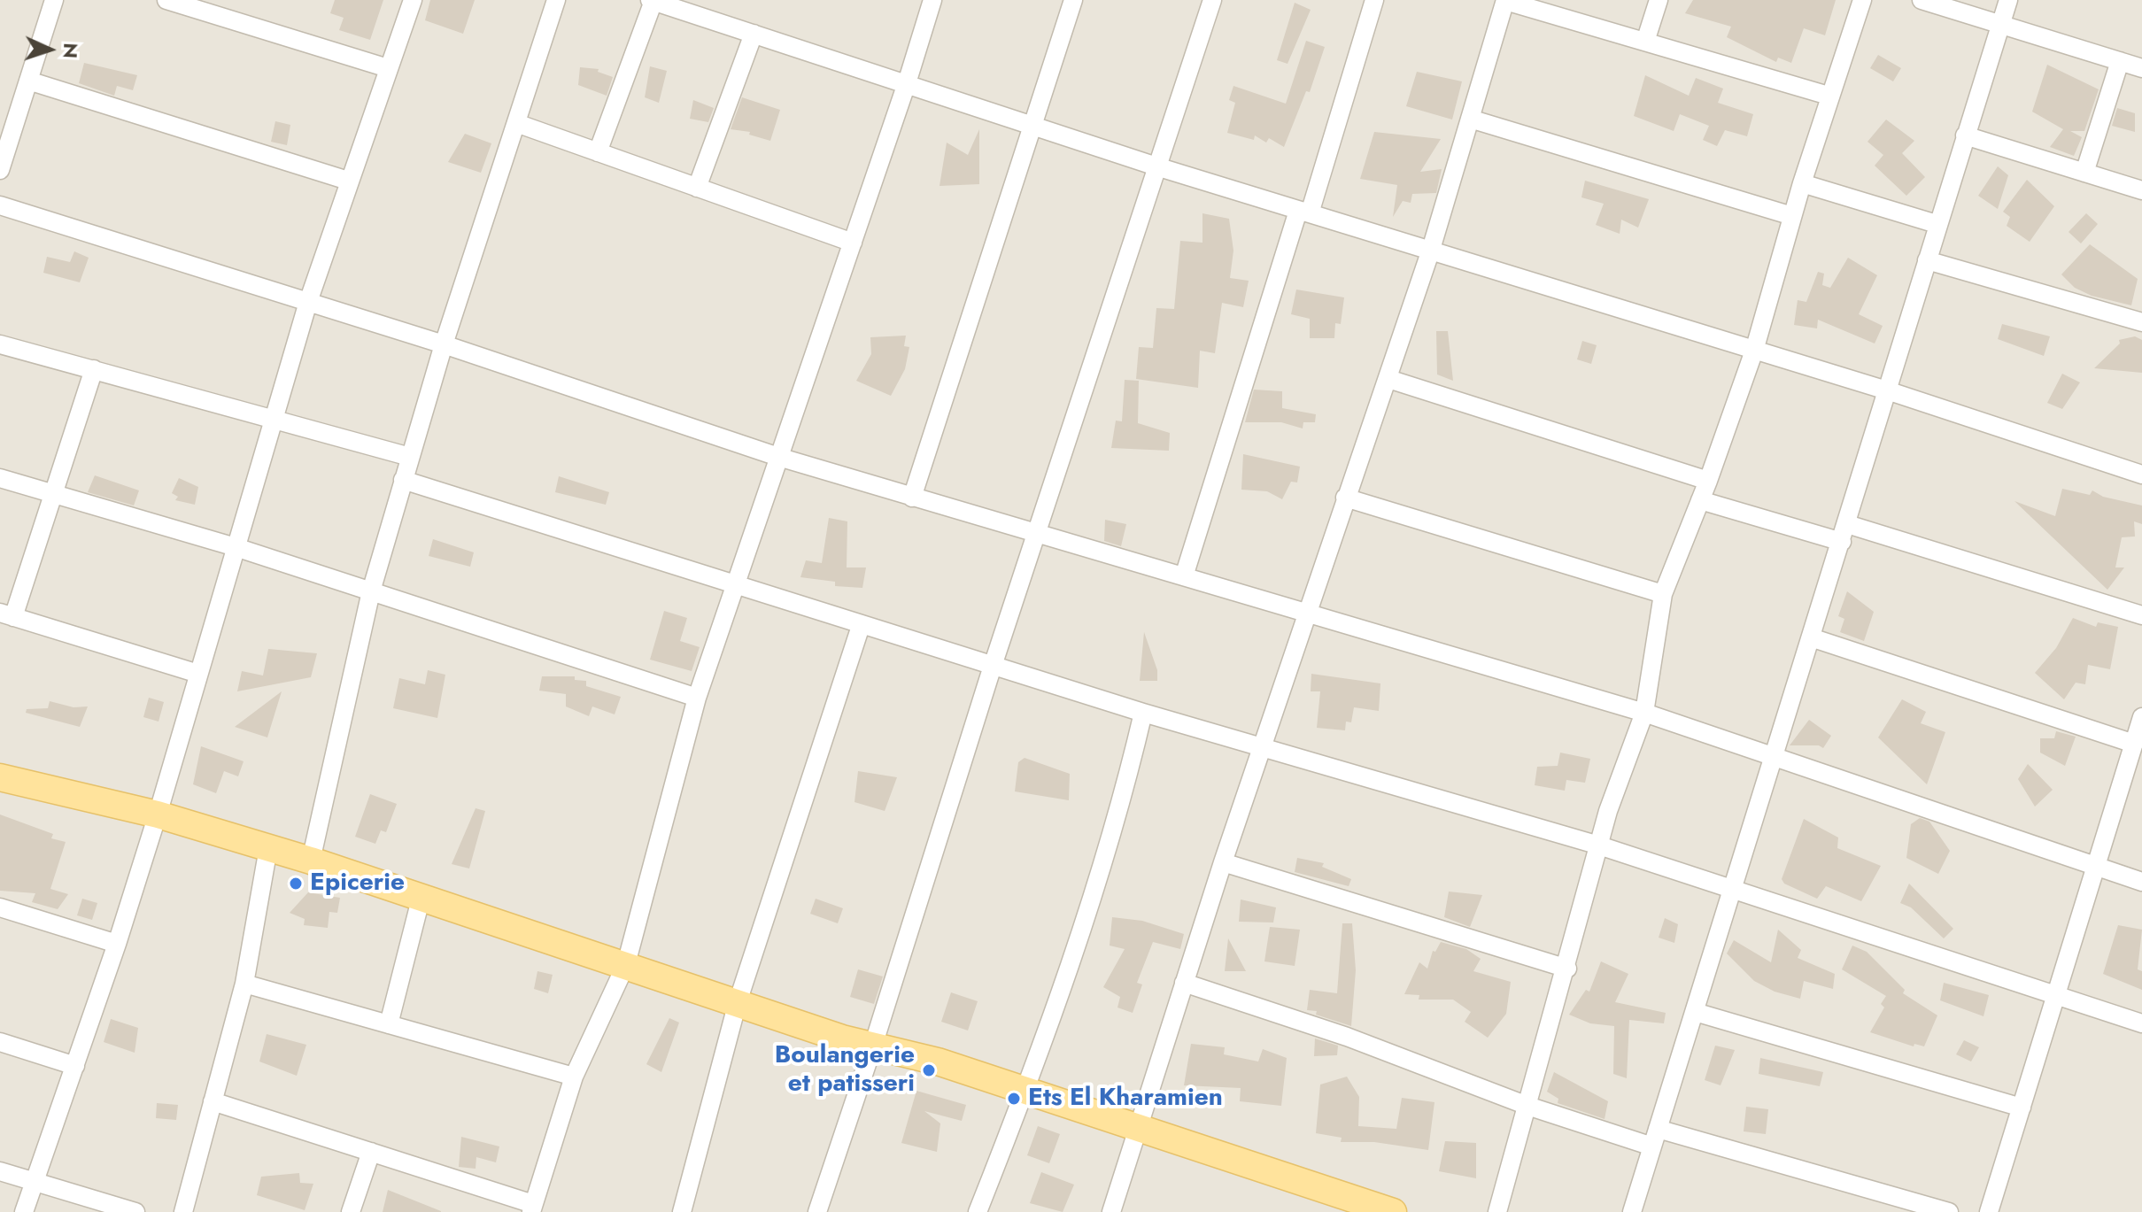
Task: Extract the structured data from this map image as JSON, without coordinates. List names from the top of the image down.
{
  "places": ["Epicerie", "Boulangerie et patisseri", "Ets El Kharamien"],
  "north": "right"
}
